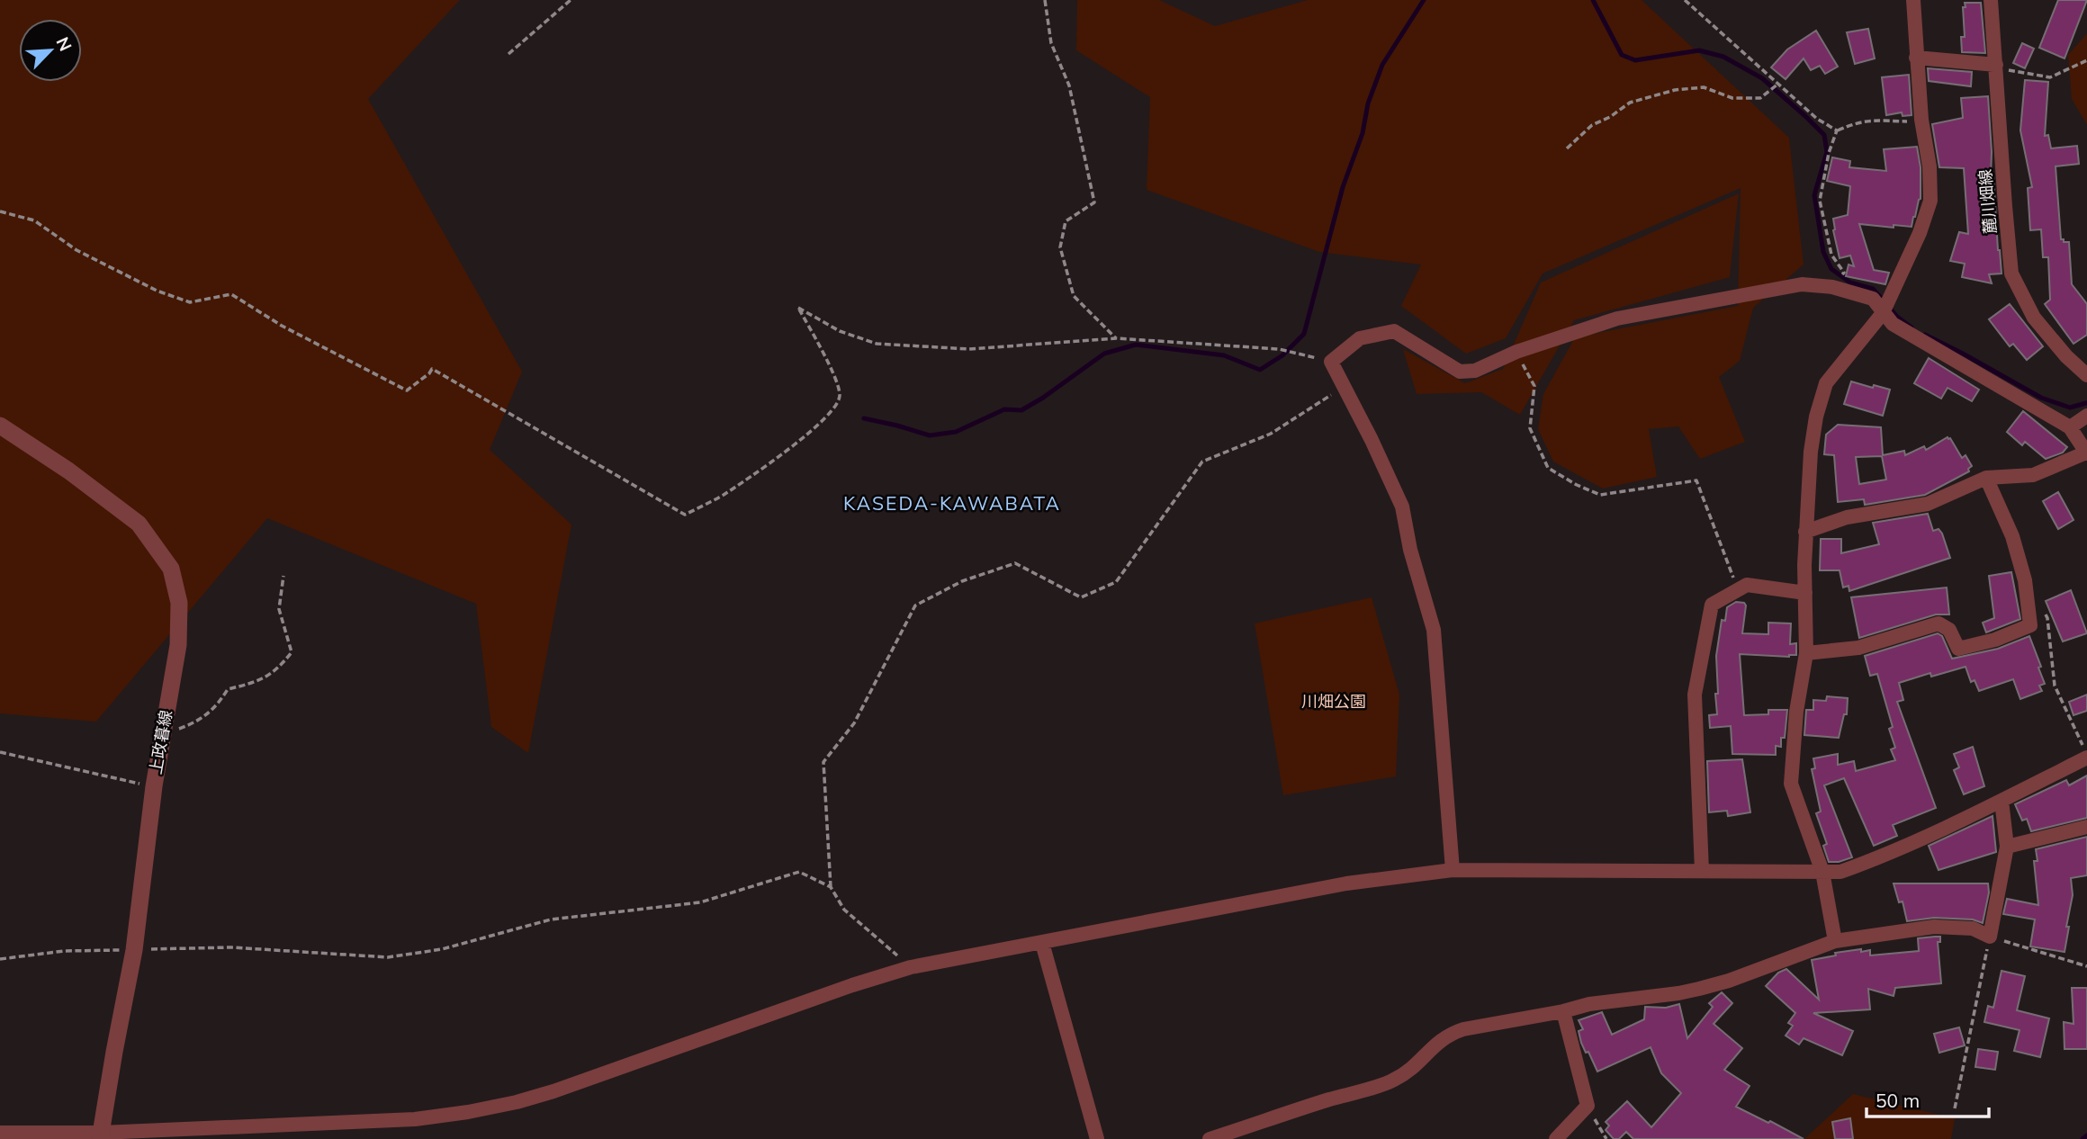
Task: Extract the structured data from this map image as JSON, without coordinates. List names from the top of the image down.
{
  "streets": {
    "street": ["麓川畑線", "上政暮線"]
  },
  "districts": ["KASEDA-KAWABATA"],
  "parks": ["川畑公園"],
  "scale_bar": "50 m",
  "north": "top right"
}
